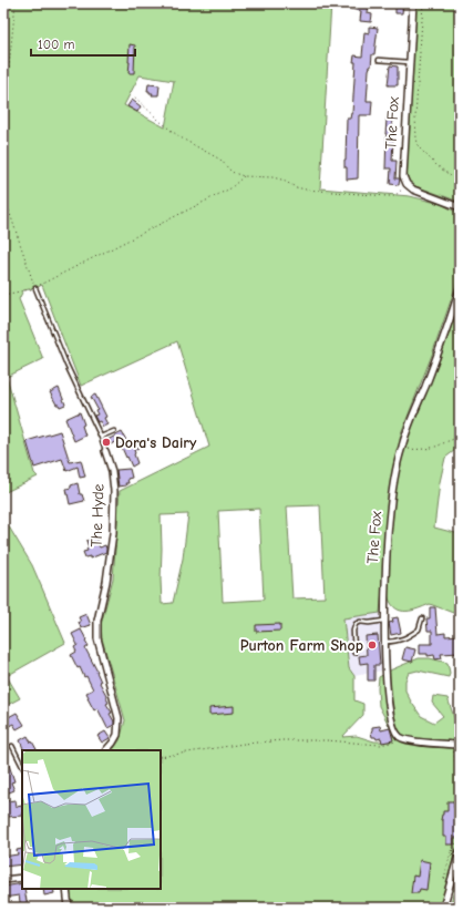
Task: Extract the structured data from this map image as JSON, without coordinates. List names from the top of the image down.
{
  "streets": {
    "street": ["The Fox", "The Hyde"]
  },
  "places": ["Dora's Dairy", "Purton Farm Shop"],
  "scale_bar": "100 m"
}
